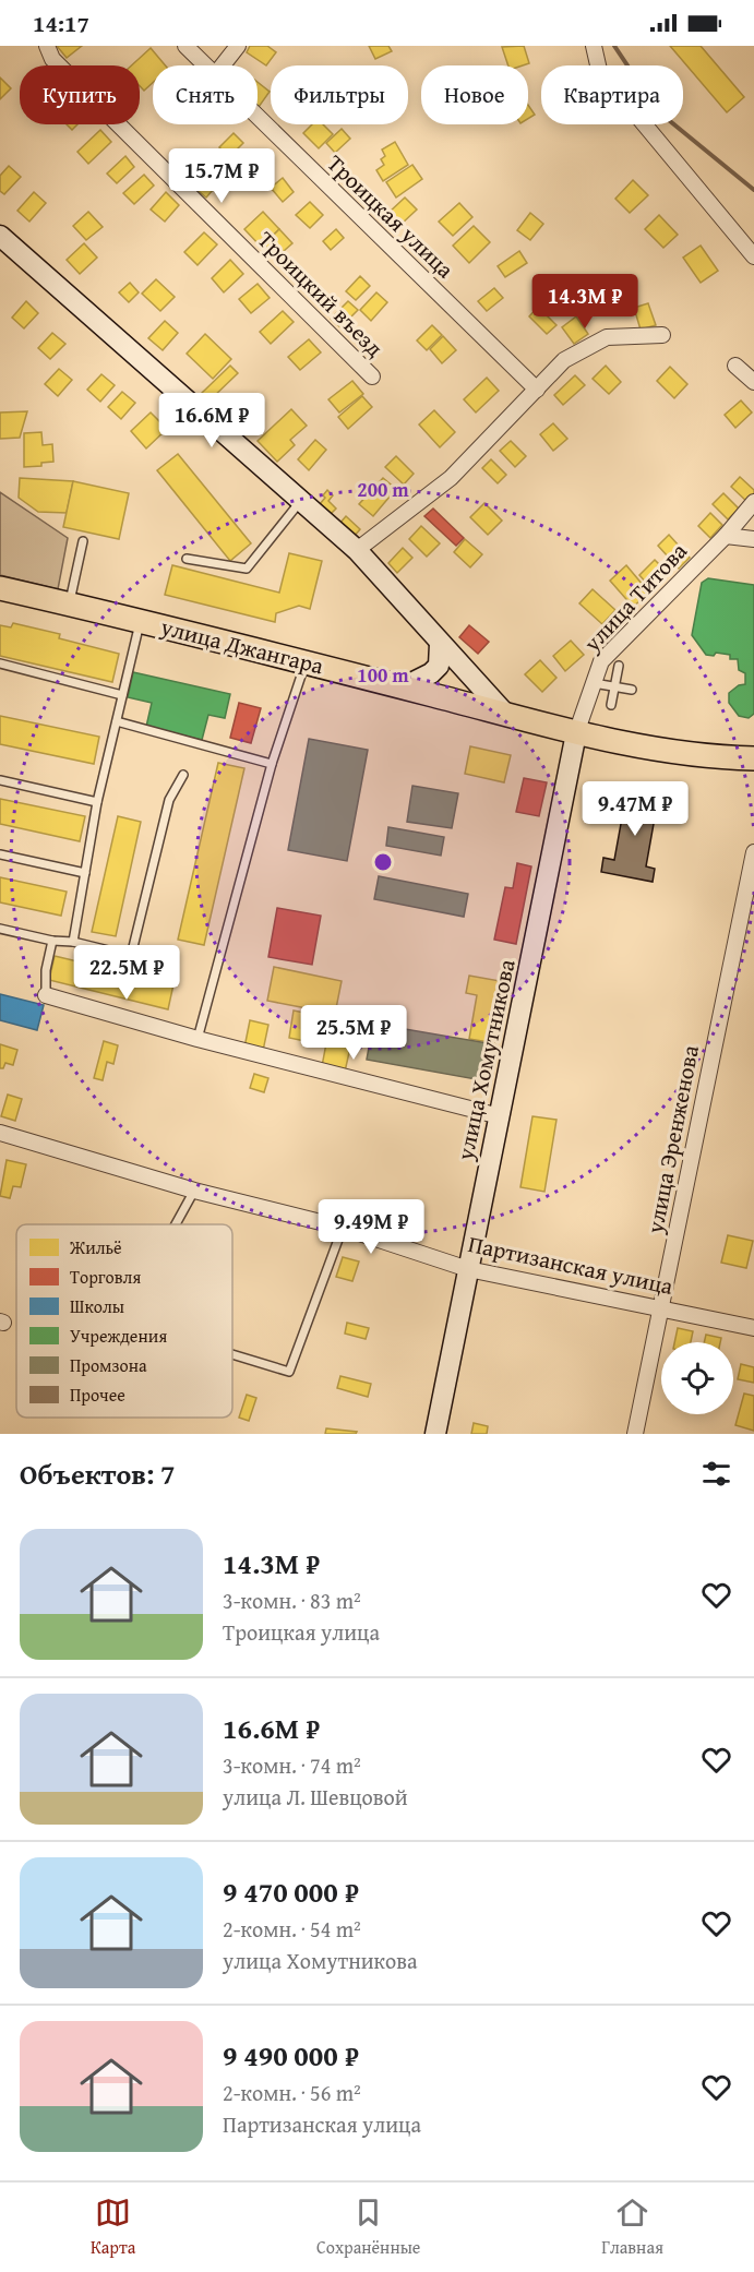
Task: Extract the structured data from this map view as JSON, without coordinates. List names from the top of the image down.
{
  "streets": {
    "main road": ["улица Джангара"],
    "street": [
      "Троицкая улица",
      "Троицкий въезд",
      "улица Титова",
      "улица Хомутникова",
      "улица Эренженова",
      "Партизанская улица"
    ]
  },
  "crossings": [
    ["улица Титова", "улица Джангара"],
    ["улица Титова", "улица Хомутникова"],
    ["улица Джангара", "улица Хомутникова"],
    ["улица Хомутникова", "Партизанская улица"],
    ["улица Эренженова", "Партизанская улица"]
  ],
  "legend": [
    "Жильё",
    "Торговля",
    "Школы",
    "Учреждения",
    "Промзона",
    "Прочее"
  ],
  "page": {
    "status": "14:17",
    "chip": [
      "Купить",
      "Снять",
      "Фильтры",
      "Новое",
      "Квартира"
    ],
    "price": [
      "15.7M ₽",
      "14.3M ₽",
      "16.6M ₽",
      "9.47M ₽",
      "22.5M ₽",
      "25.5M ₽",
      "9.49M ₽"
    ],
    "heading": "Объектов: 7",
    "list": [
      {
        "name": "14.3M ₽",
        "note": "3-комн. · 83 m² · Троицкая улица"
      },
      {
        "name": "16.6M ₽",
        "note": "3-комн. · 74 m² · улица Л. Шевцовой"
      },
      {
        "name": "9 470 000 ₽",
        "note": "2-комн. · 54 m² · улица Хомутникова"
      },
      {
        "name": "9 490 000 ₽",
        "note": "2-комн. · 56 m² · Партизанская улица"
      }
    ],
    "tabs": ["Карта", "Сохранённые", "Главная"]
  },
  "rings": ["200 m", "100 m"]
}
